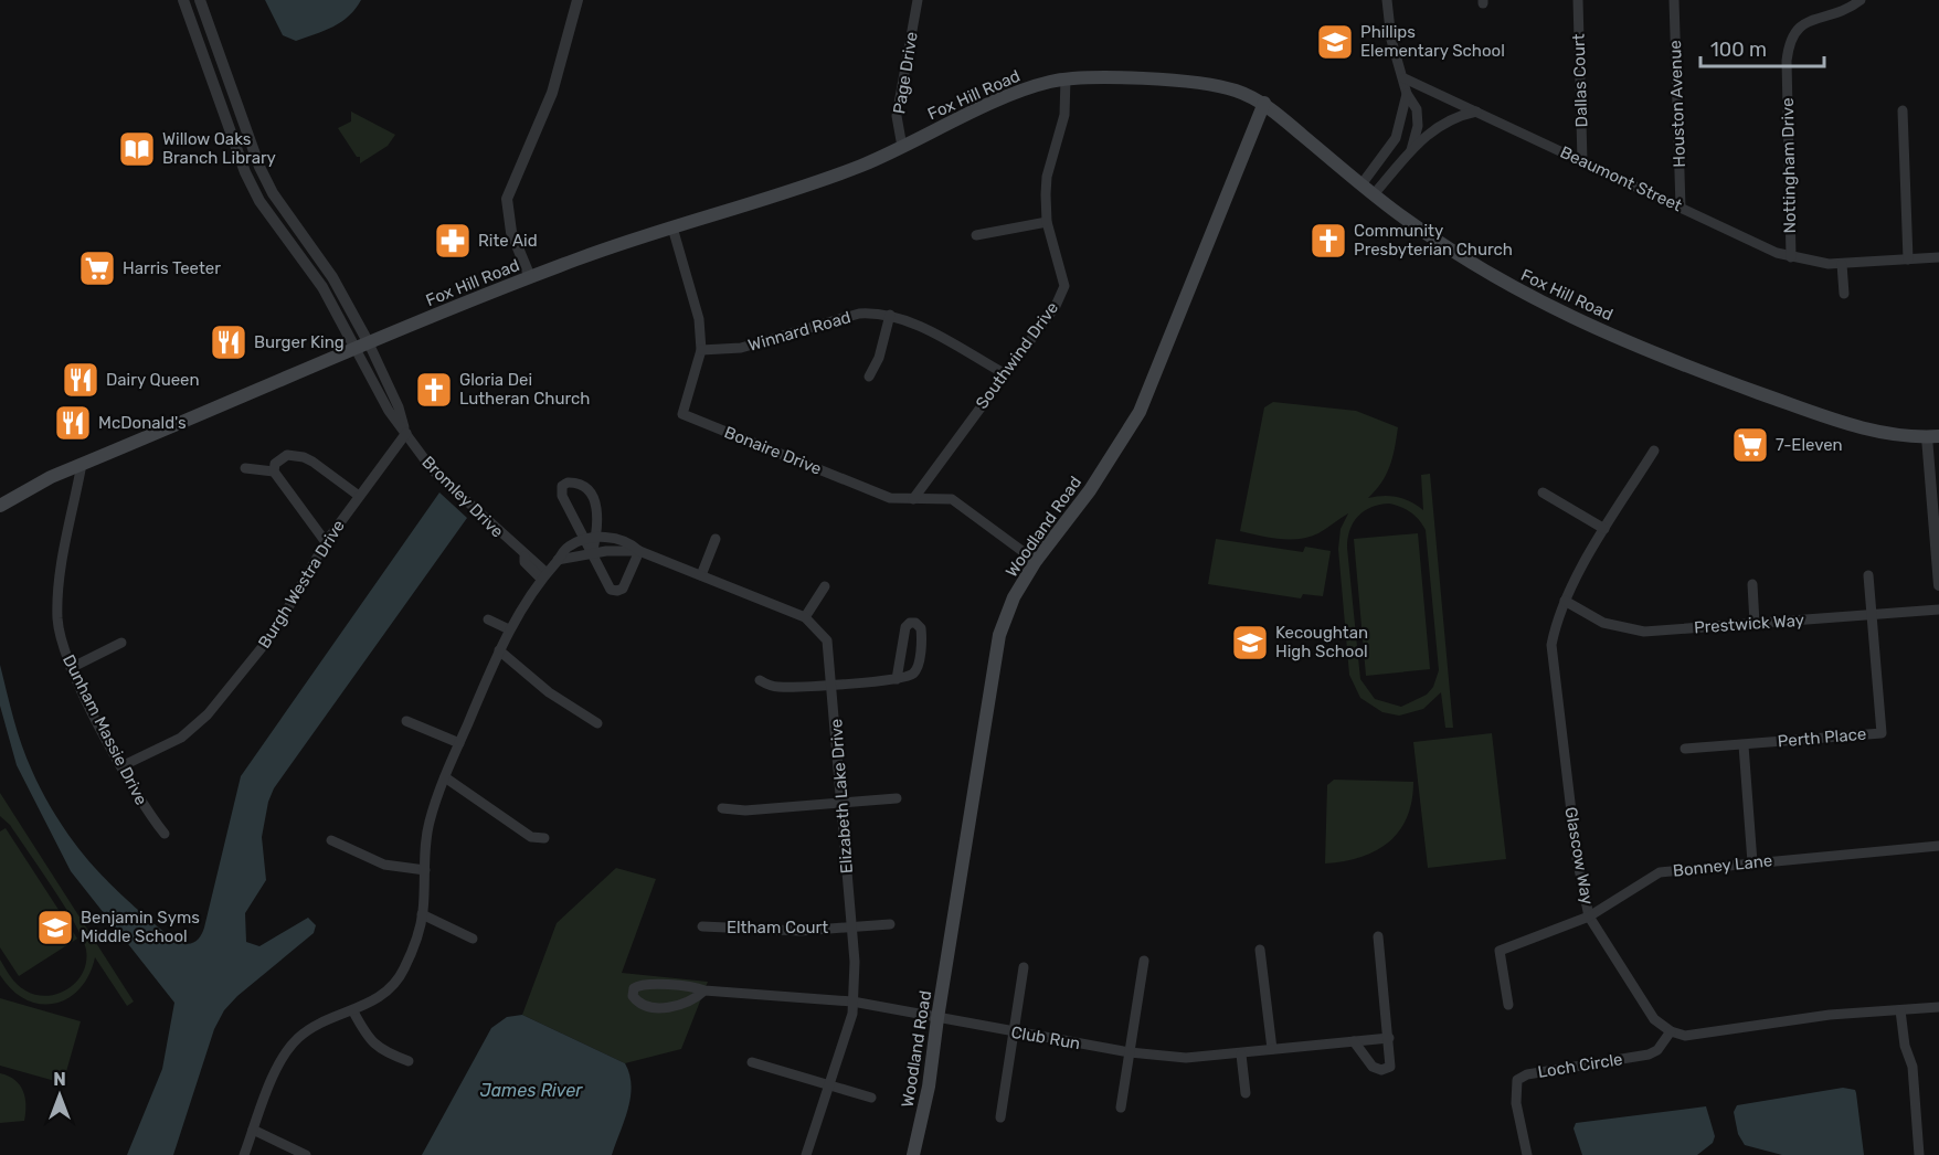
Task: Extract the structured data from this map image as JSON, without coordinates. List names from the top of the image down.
{
  "streets": {
    "main road": ["Fox Hill Road", "Woodland Road"],
    "street": [
      "Page Drive",
      "Dallas Court",
      "Houston Avenue",
      "Nottingham Drive",
      "Beaumont Street",
      "Winnard Road",
      "Southwind Drive",
      "Bonaire Drive",
      "Bromley Drive",
      "Burgh Westra Drive",
      "Prestwick Way",
      "Dunham Massie Drive",
      "Perth Place",
      "Elizabeth Lake Drive",
      "Glascow Way",
      "Bonney Lane",
      "Eltham Court",
      "Club Run",
      "Loch Circle"
    ]
  },
  "crossings": [
    ["Page Drive", "Fox Hill Road"],
    ["Dallas Court", "Beaumont Street"],
    ["Fox Hill Road", "Southwind Drive"],
    ["Fox Hill Road", "Bonaire Drive"],
    ["Fox Hill Road", "Bromley Drive"],
    ["Fox Hill Road", "Woodland Road"],
    ["Fox Hill Road", "Dunham Massie Drive"],
    ["Houston Avenue", "Beaumont Street"],
    ["Nottingham Drive", "Beaumont Street"],
    ["Winnard Road", "Southwind Drive"],
    ["Winnard Road", "Bonaire Drive"],
    ["Southwind Drive", "Bonaire Drive"],
    ["Bonaire Drive", "Woodland Road"],
    ["Bromley Drive", "Burgh Westra Drive"],
    ["Woodland Road", "Club Run"],
    ["Burgh Westra Drive", "Dunham Massie Drive"],
    ["Prestwick Way", "Perth Place"],
    ["Prestwick Way", "Glascow Way"],
    ["Elizabeth Lake Drive", "Eltham Court"],
    ["Elizabeth Lake Drive", "Club Run"],
    ["Glascow Way", "Bonney Lane"],
    ["Glascow Way", "Loch Circle"]
  ],
  "water": ["James River"],
  "places": {
    "school or university": ["Phillips Elementary School", "Kecoughtan High School", "Benjamin Syms Middle School"],
    "library": ["Willow Oaks Branch Library"],
    "pharmacy": ["Rite Aid"],
    "church": ["Community Presbyterian Church", "Gloria Dei Lutheran Church"],
    "supermarket": ["Harris Teeter", "7-Eleven"],
    "restaurant": ["Burger King", "Dairy Queen", "McDonald's"]
  },
  "scale_bar": "100 m",
  "north": "top"
}
